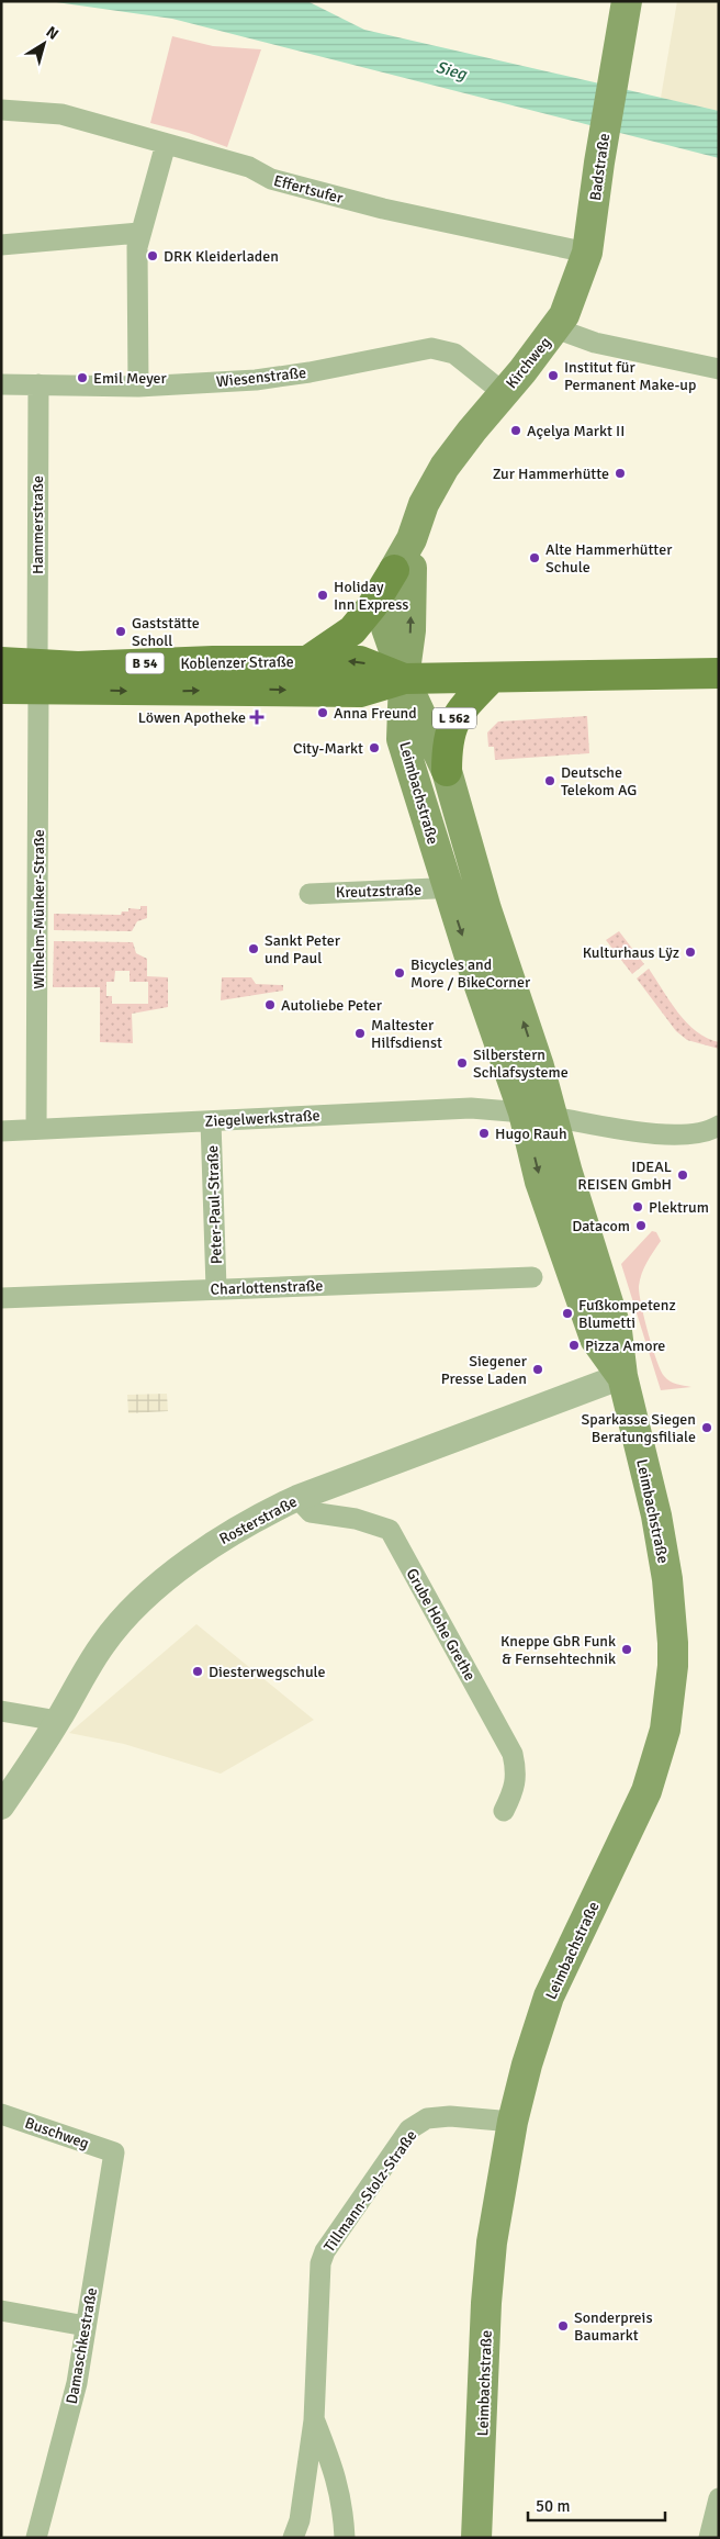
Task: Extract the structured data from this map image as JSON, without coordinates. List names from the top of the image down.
{
  "streets": {
    "main road": [
      "Badstraße",
      "Kirchweg",
      "Koblenzer Straße",
      "B 54",
      "L 562",
      "Leimbachstraße"
    ],
    "street": [
      "Effertsufer",
      "Wiesenstraße",
      "Hammerstraße",
      "Kreutzstraße",
      "Wilhelm-Münker-Straße",
      "Ziegelwerkstraße",
      "Peter-Paul-Straße",
      "Charlottenstraße",
      "Rosterstraße",
      "Grube Hohe Grethe",
      "Buschweg",
      "Tillmann-Stolz-Straße",
      "Damaschkestraße"
    ]
  },
  "crossings": [
    ["Badstraße", "Effertsufer"],
    ["Badstraße", "Kirchweg"],
    ["Kirchweg", "Wiesenstraße"],
    ["Kirchweg", "Koblenzer Straße"],
    ["Kirchweg", "Leimbachstraße"],
    ["Wiesenstraße", "Hammerstraße"],
    ["Hammerstraße", "Koblenzer Straße"],
    ["Hammerstraße", "Wilhelm-Münker-Straße"],
    ["Koblenzer Straße", "L 562"],
    ["Koblenzer Straße", "Leimbachstraße"],
    ["Koblenzer Straße", "Wilhelm-Münker-Straße"],
    ["L 562", "Leimbachstraße"],
    ["Leimbachstraße", "Kreutzstraße"],
    ["Leimbachstraße", "Ziegelwerkstraße"],
    ["Leimbachstraße", "Rosterstraße"],
    ["Leimbachstraße", "Tillmann-Stolz-Straße"],
    ["Wilhelm-Münker-Straße", "Ziegelwerkstraße"],
    ["Ziegelwerkstraße", "Peter-Paul-Straße"],
    ["Peter-Paul-Straße", "Charlottenstraße"],
    ["Rosterstraße", "Grube Hohe Grethe"],
    ["Buschweg", "Damaschkestraße"]
  ],
  "water": ["Sieg"],
  "places": {
    "other": [
      "DRK Kleiderladen",
      "Institut für Permanent Make-up",
      "Emil Meyer",
      "Açelya Markt II",
      "Zur Hammerhütte",
      "Alte Hammerhütter Schule",
      "Holiday Inn Express",
      "Gaststätte Scholl",
      "Anna Freund",
      "City-Markt",
      "Deutsche Telekom AG",
      "Sankt Peter und Paul",
      "Kulturhaus Lÿz",
      "Bicycles and More / BikeCorner",
      "Autoliebe Peter",
      "Maltester Hilfsdienst",
      "Silberstern Schlafsysteme",
      "Hugo Rauh",
      "IDEAL REISEN GmbH",
      "Plektrum",
      "Datacom",
      "Fußkompetenz Blumetti",
      "Pizza Amore",
      "Siegener Presse Laden",
      "Sparkasse Siegen Beratungsfiliale",
      "Kneppe GbR Funk & Fernsehtechnik",
      "Diesterwegschule",
      "Sonderpreis Baumarkt"
    ],
    "health": ["Löwen Apotheke"]
  },
  "scale_bar": "50 m",
  "north": "top right"
}
